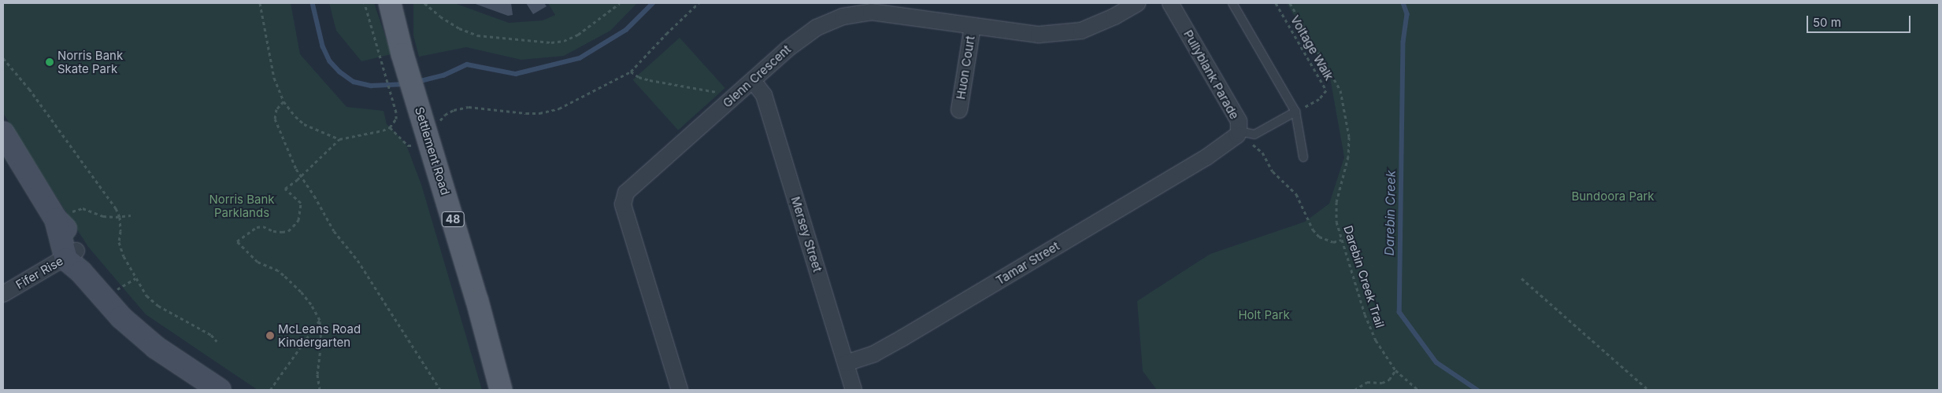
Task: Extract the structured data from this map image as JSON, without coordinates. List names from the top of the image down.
{
  "streets": {
    "main road": ["Settlement Road", "48"],
    "street": [
      "Huon Court",
      "Pullyblank Parade",
      "Glenn Crescent",
      "Mersey Street",
      "Tamar Street",
      "Fifer Rise"
    ],
    "path": ["Voltage Walk", "Darebin Creek Trail"]
  },
  "crossings": [
    ["Huon Court", "Glenn Crescent"],
    ["Pullyblank Parade", "Tamar Street"],
    ["Glenn Crescent", "Mersey Street"],
    ["Mersey Street", "Tamar Street"]
  ],
  "water": ["Darebin Creek"],
  "parks": ["Bundoora Park", "Norris Bank Parklands", "Holt Park"],
  "places": ["Norris Bank Skate Park", "McLeans Road Kindergarten"],
  "scale_bar": "50 m"
}
